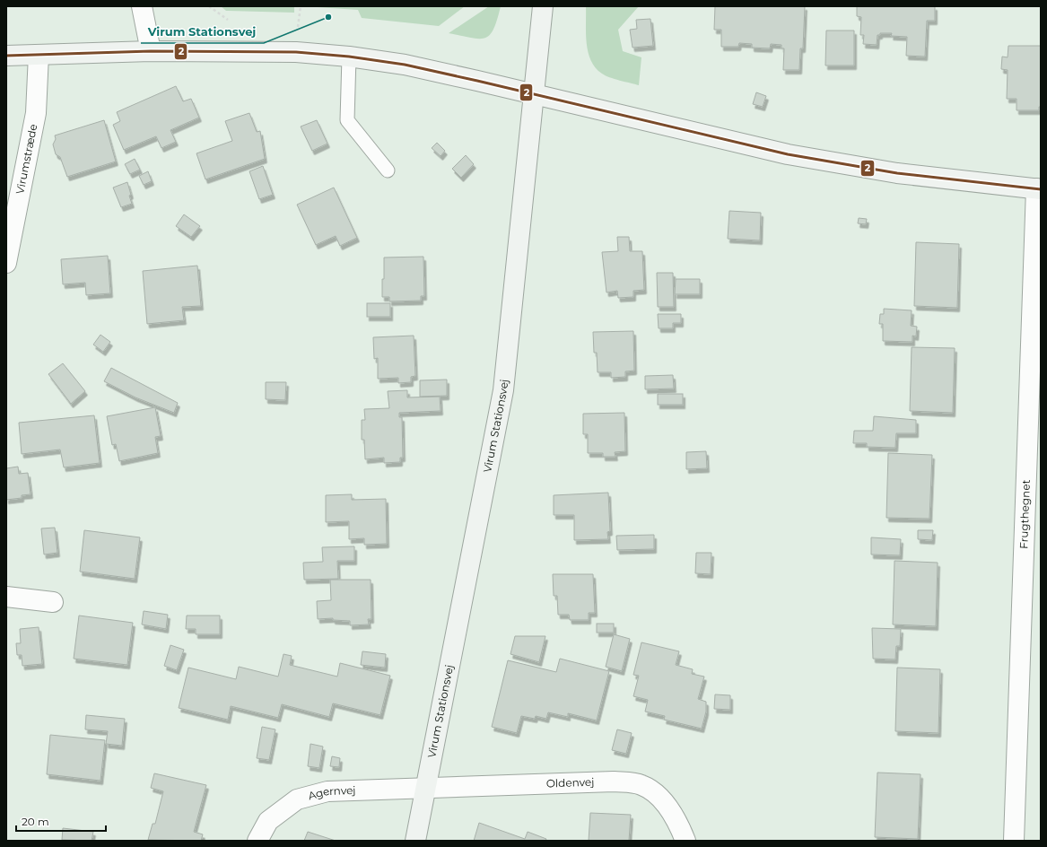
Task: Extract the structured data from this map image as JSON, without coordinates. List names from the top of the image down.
{
  "streets": {
    "street": [
      "Virumstræde",
      "Virum Stationsvej",
      "Frugthegnet",
      "Oldenvej",
      "Agernvej"
    ]
  },
  "crossings": [
    ["Virum Stationsvej", "Oldenvej"],
    ["Virum Stationsvej", "Agernvej"],
    ["Oldenvej", "Agernvej"]
  ],
  "places": ["Virum Stationsvej"],
  "lines": ["transit line 2"],
  "scale_bar": "20 m"
}
